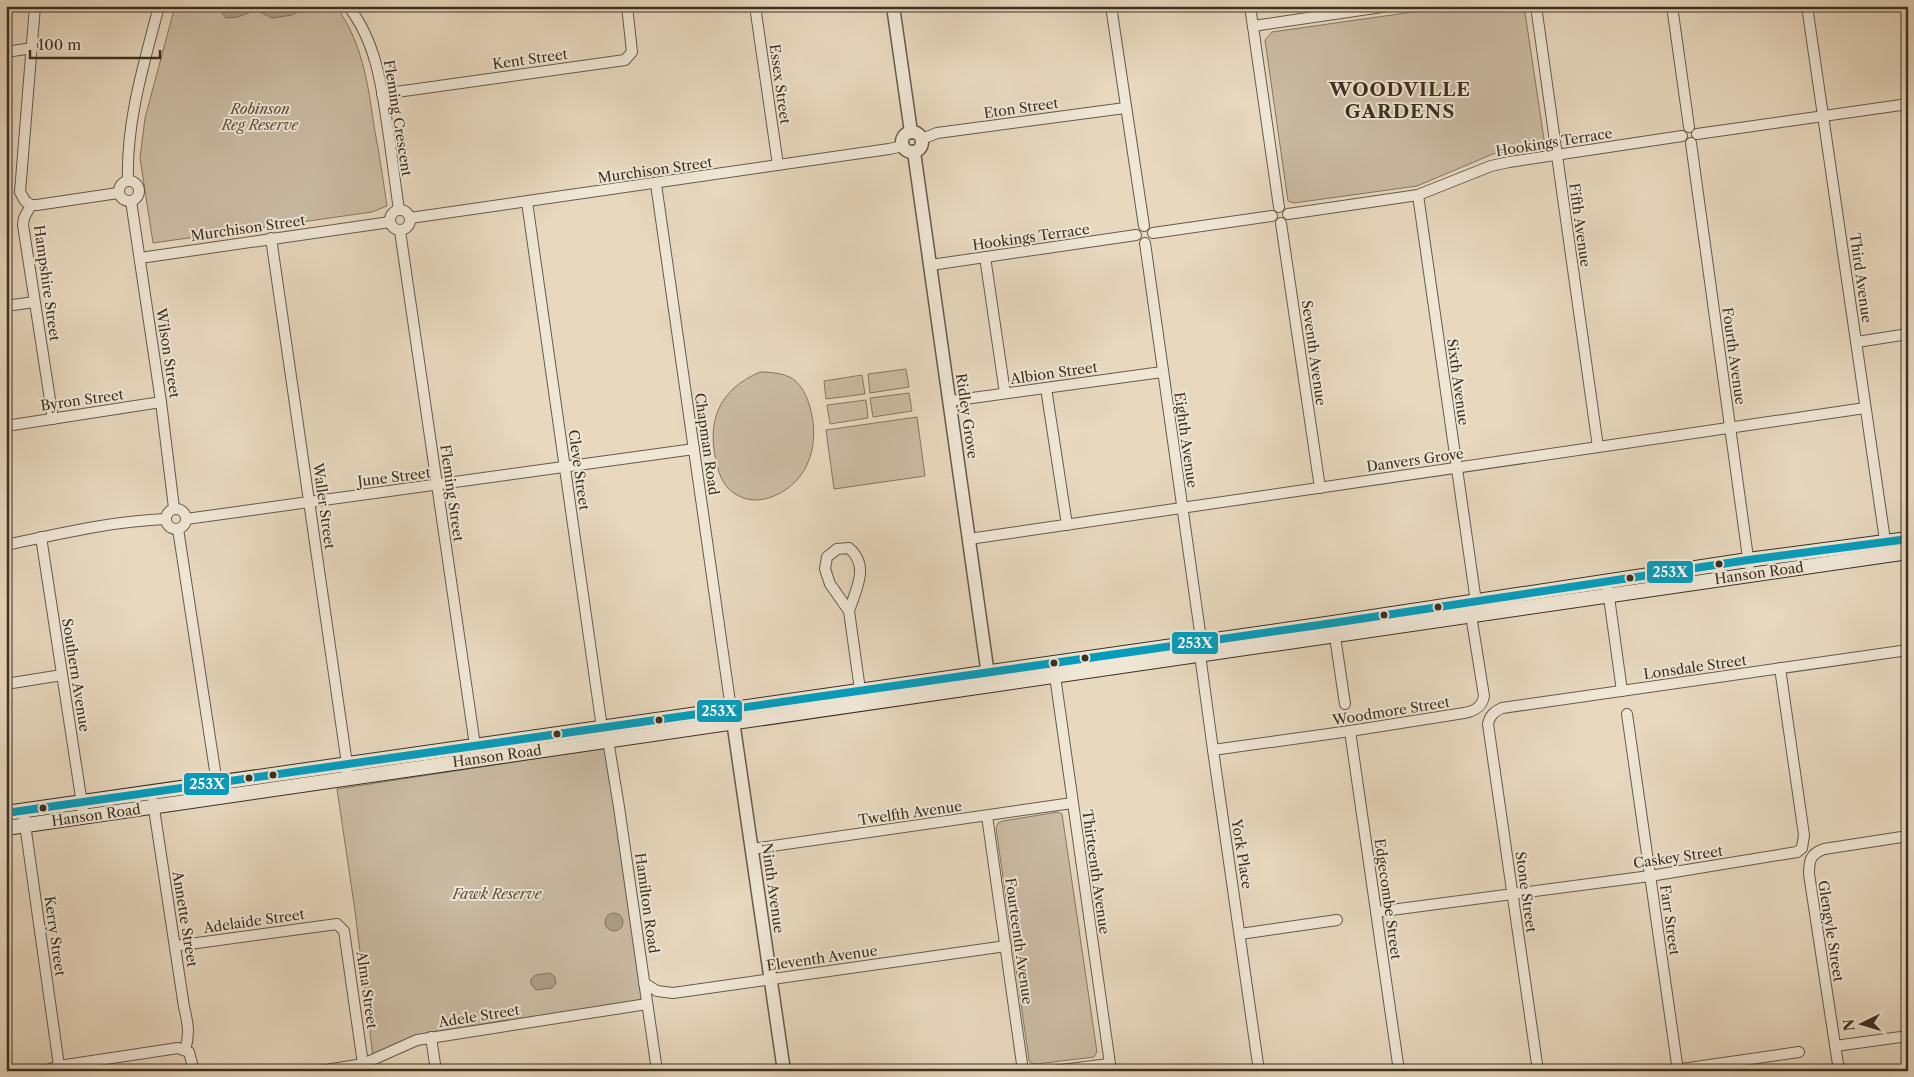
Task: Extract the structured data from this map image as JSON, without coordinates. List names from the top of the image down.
{
  "streets": {
    "main road": ["Hanson Road"],
    "street": [
      "Kent Street",
      "Essex Street",
      "Eton Street",
      "Fleming Crescent",
      "Hookings Terrace",
      "Murchison Street",
      "Fifth Avenue",
      "Third Avenue",
      "Hampshire Street",
      "Wilson Street",
      "Seventh Avenue",
      "Fourth Avenue",
      "Albion Street",
      "Sixth Avenue",
      "Byron Street",
      "Ridley Grove",
      "Eighth Avenue",
      "Chapman Road",
      "Danvers Grove",
      "Cleve Street",
      "June Street",
      "Fleming Street",
      "Waller Street",
      "Lonsdale Street",
      "Southern Avenue",
      "Woodmore Street",
      "Twelfth Avenue",
      "York Place",
      "Caskey Street",
      "Thirteenth Avenue",
      "Ninth Avenue",
      "Stone Street",
      "Edgecombe Street",
      "Hamilton Road",
      "Annette Street",
      "Farr Street",
      "Adelaide Street",
      "Glengyle Street",
      "Kerry Street",
      "Fourteenth Avenue",
      "Eleventh Avenue",
      "Alma Street",
      "Adele Street"
    ]
  },
  "crossings": [
    ["Kent Street", "Fleming Crescent"],
    ["Essex Street", "Murchison Street"],
    ["Fleming Crescent", "Murchison Street"],
    ["Fleming Crescent", "Fleming Street"],
    ["Hookings Terrace", "Fifth Avenue"],
    ["Hookings Terrace", "Seventh Avenue"],
    ["Hookings Terrace", "Fourth Avenue"],
    ["Hookings Terrace", "Sixth Avenue"],
    ["Hookings Terrace", "Ridley Grove"],
    ["Hookings Terrace", "Eighth Avenue"],
    ["Murchison Street", "Wilson Street"],
    ["Murchison Street", "Ridley Grove"],
    ["Murchison Street", "Chapman Road"],
    ["Murchison Street", "Cleve Street"],
    ["Murchison Street", "Fleming Street"],
    ["Murchison Street", "Waller Street"],
    ["Fifth Avenue", "Danvers Grove"],
    ["Third Avenue", "Danvers Grove"],
    ["Third Avenue", "Hanson Road"],
    ["Hampshire Street", "Byron Street"],
    ["Wilson Street", "Byron Street"],
    ["Wilson Street", "June Street"],
    ["Seventh Avenue", "Danvers Grove"],
    ["Fourth Avenue", "Danvers Grove"],
    ["Fourth Avenue", "Hanson Road"],
    ["Albion Street", "Ridley Grove"],
    ["Albion Street", "Eighth Avenue"],
    ["Sixth Avenue", "Danvers Grove"],
    ["Sixth Avenue", "Hanson Road"],
    ["Sixth Avenue", "Woodmore Street"],
    ["Ridley Grove", "Danvers Grove"],
    ["Ridley Grove", "Hanson Road"],
    ["Eighth Avenue", "Danvers Grove"],
    ["Eighth Avenue", "Hanson Road"],
    ["Eighth Avenue", "York Place"],
    ["Chapman Road", "June Street"],
    ["Chapman Road", "Hanson Road"],
    ["Chapman Road", "Ninth Avenue"],
    ["Cleve Street", "June Street"],
    ["Cleve Street", "Hanson Road"],
    ["Cleve Street", "Hamilton Road"],
    ["June Street", "Fleming Street"],
    ["June Street", "Waller Street"],
    ["Fleming Street", "Hanson Road"],
    ["Waller Street", "Hanson Road"],
    ["Hanson Road", "Southern Avenue"],
    ["Hanson Road", "Woodmore Street"],
    ["Hanson Road", "York Place"],
    ["Hanson Road", "Thirteenth Avenue"],
    ["Hanson Road", "Ninth Avenue"],
    ["Hanson Road", "Hamilton Road"],
    ["Hanson Road", "Annette Street"],
    ["Hanson Road", "Kerry Street"],
    ["Lonsdale Street", "Caskey Street"],
    ["Lonsdale Street", "Stone Street"],
    ["Woodmore Street", "York Place"],
    ["Woodmore Street", "Edgecombe Street"],
    ["Twelfth Avenue", "Thirteenth Avenue"],
    ["Twelfth Avenue", "Ninth Avenue"],
    ["Twelfth Avenue", "Fourteenth Avenue"],
    ["Caskey Street", "Stone Street"],
    ["Caskey Street", "Edgecombe Street"],
    ["Caskey Street", "Farr Street"],
    ["Ninth Avenue", "Eleventh Avenue"],
    ["Hamilton Road", "Eleventh Avenue"],
    ["Hamilton Road", "Adele Street"],
    ["Annette Street", "Adelaide Street"],
    ["Adelaide Street", "Alma Street"],
    ["Fourteenth Avenue", "Eleventh Avenue"],
    ["Alma Street", "Adele Street"]
  ],
  "districts": ["WOODVILLE GARDENS"],
  "parks": ["Robinson Reg Reserve", "Fawk Reserve"],
  "lines": ["transit line 253X"],
  "scale_bar": "100 m",
  "north": "left"
}
